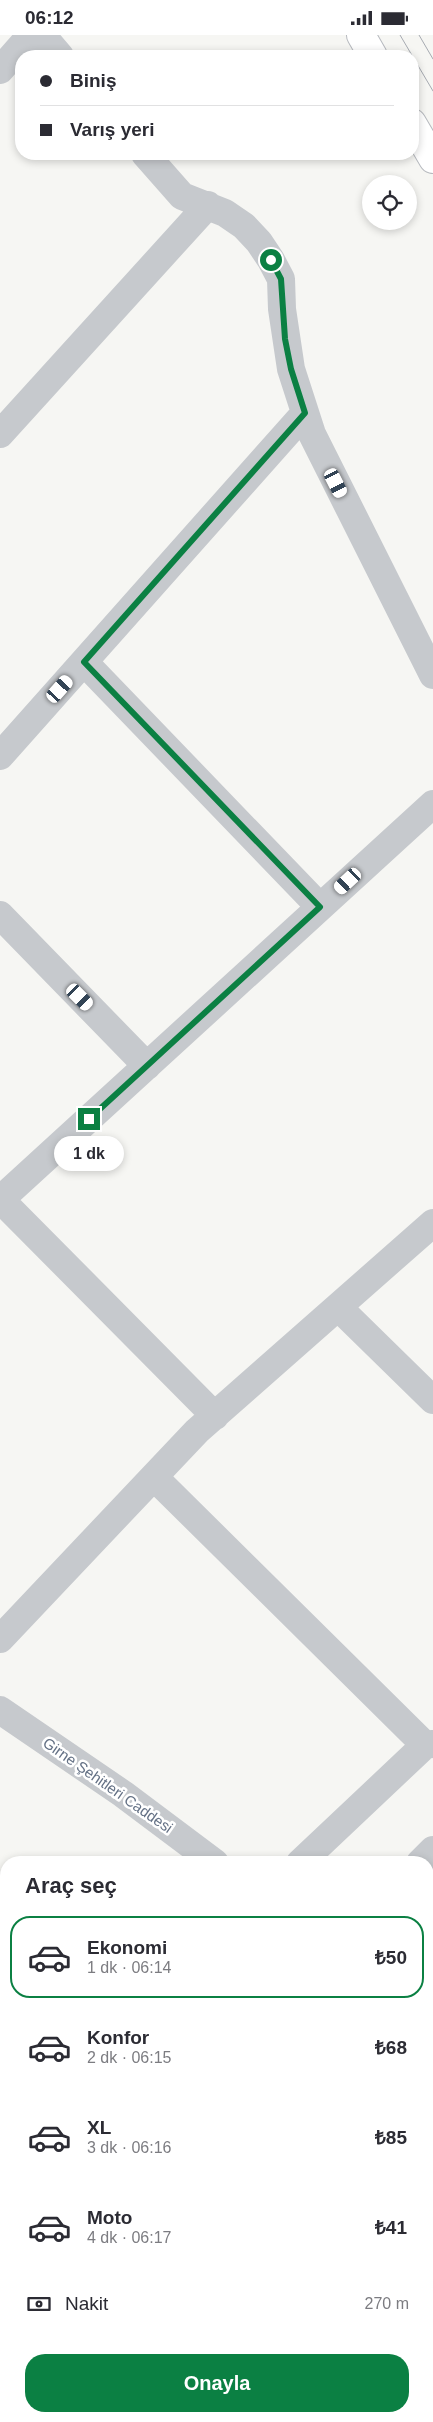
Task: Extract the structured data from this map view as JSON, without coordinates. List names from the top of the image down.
{
  "streets": {
    "street": ["Girne Şehitleri Caddesi"]
  },
  "page": {
    "status": "06:12",
    "banner": ["Biniş", "Varış yeri"],
    "bubble": "1 dk",
    "heading": "Araç seç",
    "list": [
      {
        "name": "Ekonomi",
        "note": "1 dk · 06:14",
        "value": "₺50"
      },
      {
        "name": "Konfor",
        "note": "2 dk · 06:15",
        "value": "₺68"
      },
      {
        "name": "XL",
        "note": "3 dk · 06:16",
        "value": "₺85"
      },
      {
        "name": "Moto",
        "note": "4 dk · 06:17",
        "value": "₺41"
      }
    ],
    "pay": ["Nakit", "270 m"],
    "buttons": "Onayla"
  }
}
